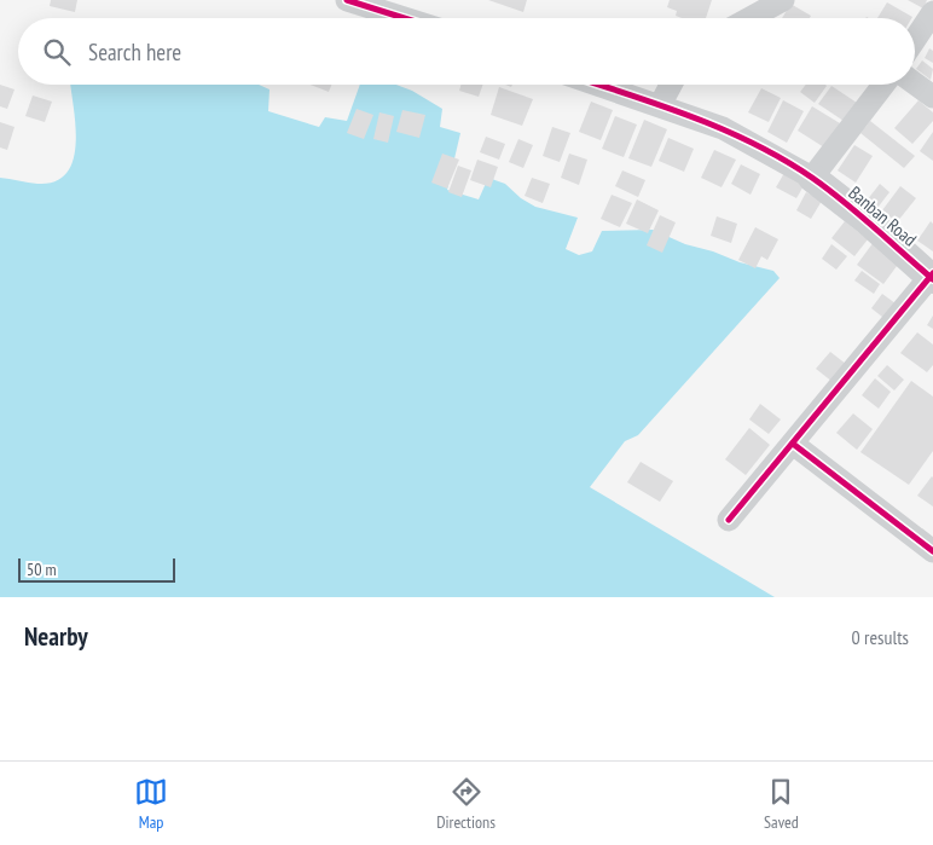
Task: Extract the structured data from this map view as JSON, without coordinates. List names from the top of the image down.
{
  "streets": {
    "street": ["Banban Road"]
  },
  "scale_bar": "50 m",
  "page": {
    "search": "Search here",
    "scale": "50 m",
    "heading": ["Nearby", "0 results"],
    "nav": ["Map", "Directions", "Saved"]
  }
}
